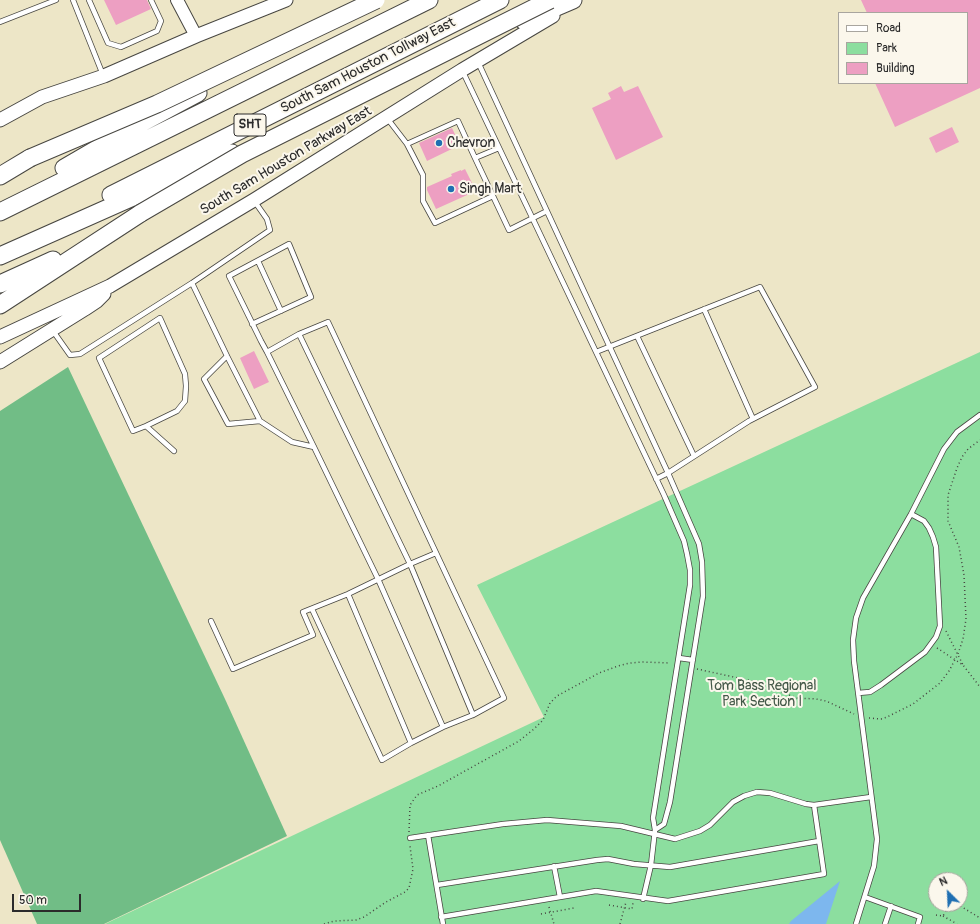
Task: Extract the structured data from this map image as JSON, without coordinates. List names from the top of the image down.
{
  "streets": {
    "highway": ["South Sam Houston Tollway East", "SHT"],
    "main road": ["South Sam Houston Parkway East"]
  },
  "parks": ["Tom Bass Regional Park Section I"],
  "places": ["Chevron", "Singh Mart"],
  "legend": ["Road", "Park", "Building"],
  "scale_bar": "50 m",
  "north": "top left"
}
